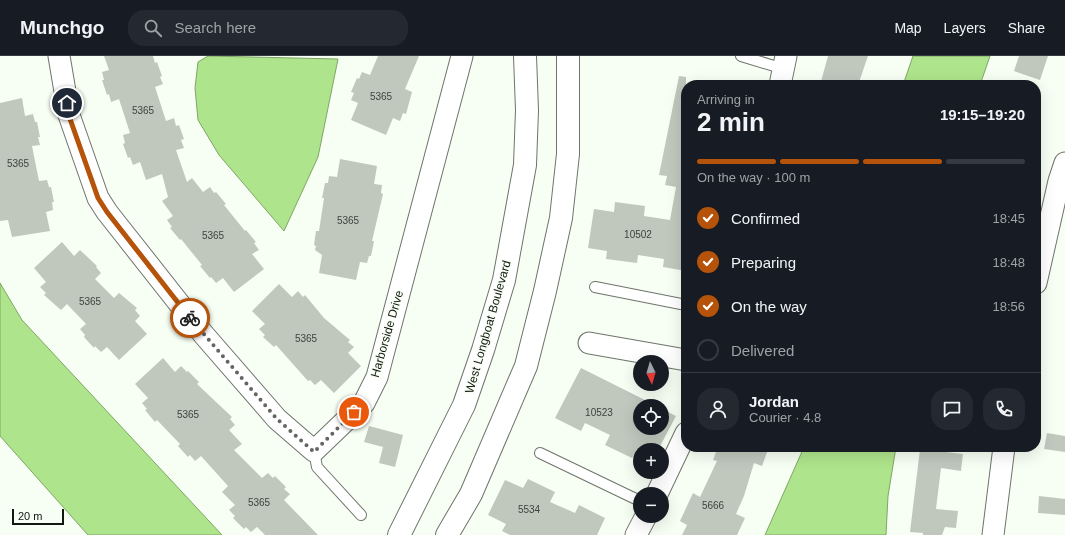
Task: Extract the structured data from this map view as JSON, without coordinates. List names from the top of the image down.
{
  "streets": {
    "street": ["West Longboat Boulevard", "Harborside Drive"]
  },
  "house_numbers": [
    "5365",
    "5365",
    "5365",
    "5365",
    "10502",
    "5365",
    "5365",
    "5365",
    "10523",
    "5365",
    "5365",
    "5666",
    "5534"
  ],
  "scale_bar": "20 m",
  "north": "bottom",
  "page": {
    "header": "Munchgo",
    "search": "Search here",
    "nav": ["Map", "Layers", "Share"],
    "heading": ["2 min", "Arriving in", "19:15–19:20"],
    "panel": ["Jordan", "Courier · 4.8"],
    "bar": "On the way · 100 m",
    "list": [
      ["Confirmed", "18:45"],
      ["Preparing", "18:48"],
      ["On the way", "18:56"],
      "Delivered"
    ],
    "map_buttons": ["+", "−"],
    "scale": "20 m"
  }
}
